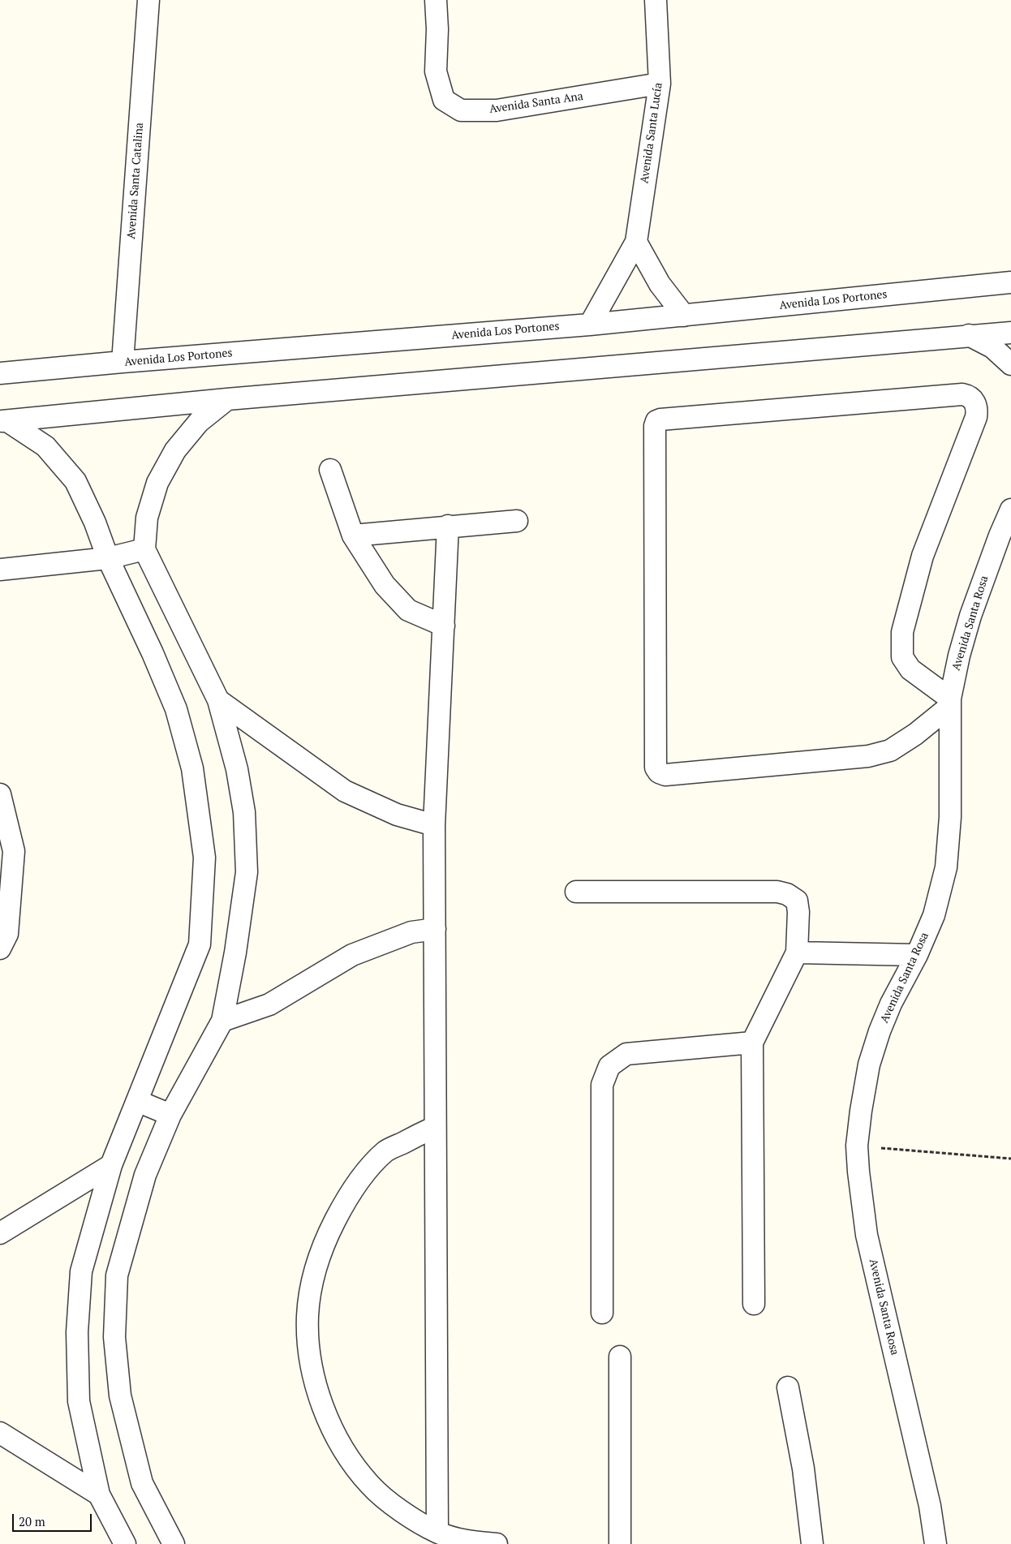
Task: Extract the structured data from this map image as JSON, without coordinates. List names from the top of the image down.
{
  "streets": {
    "street": [
      "Avenida Santa Ana",
      "Avenida Santa Lucía",
      "Avenida Santa Catalina",
      "Avenida Los Portones",
      "Avenida Santa Rosa"
    ]
  },
  "crossings": [
    ["Avenida Santa Ana", "Avenida Santa Lucía"],
    ["Avenida Santa Lucía", "Avenida Los Portones"],
    ["Avenida Santa Catalina", "Avenida Los Portones"]
  ],
  "scale_bar": "20 m"
}
